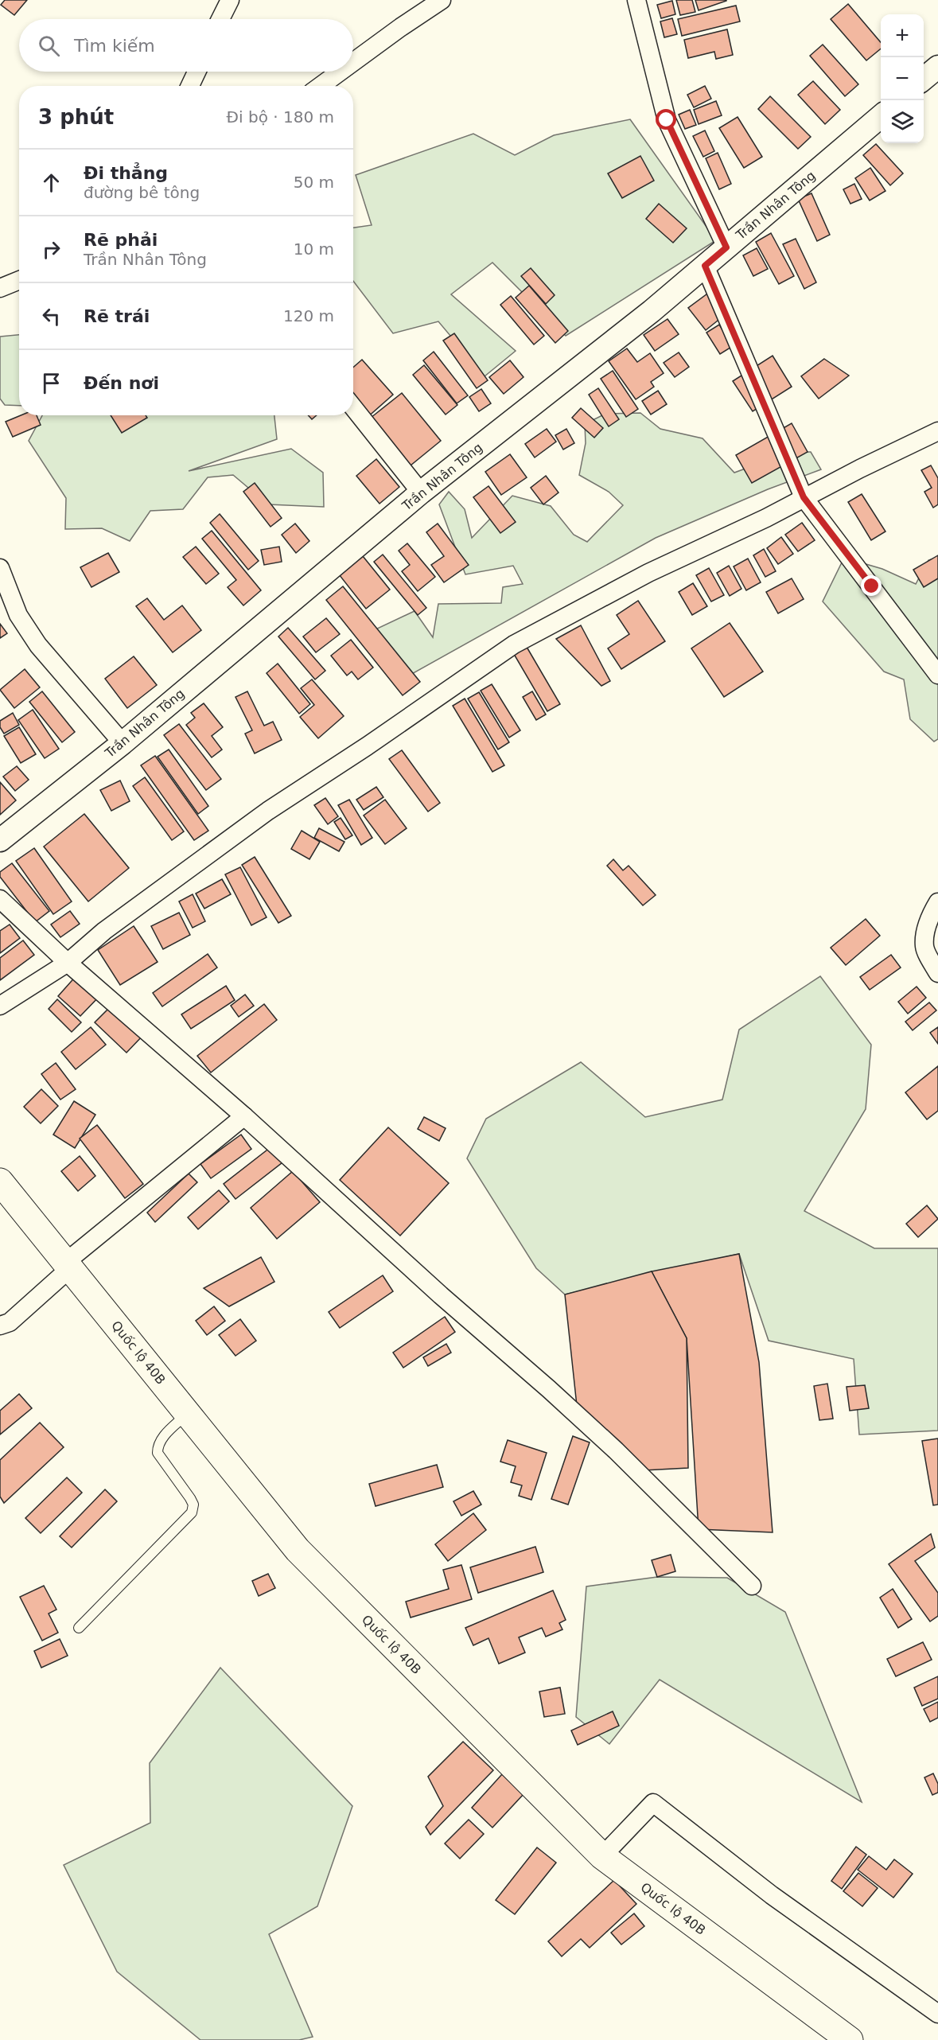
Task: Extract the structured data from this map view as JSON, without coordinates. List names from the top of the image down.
{
  "streets": {
    "highway": ["Quốc lộ 40B"],
    "street": ["Trần Nhân Tông"]
  },
  "page": {
    "map_buttons": ["+", "−"],
    "search": "Tìm kiếm",
    "heading": ["3 phút", "Đi bộ · 180 m"],
    "list": [
      ["Đi thẳng", "đường bê tông", "50 m"],
      ["Rẽ phải", "Trần Nhân Tông", "10 m"],
      ["Rẽ trái", "120 m"],
      "Đến nơi"
    ]
  }
}
